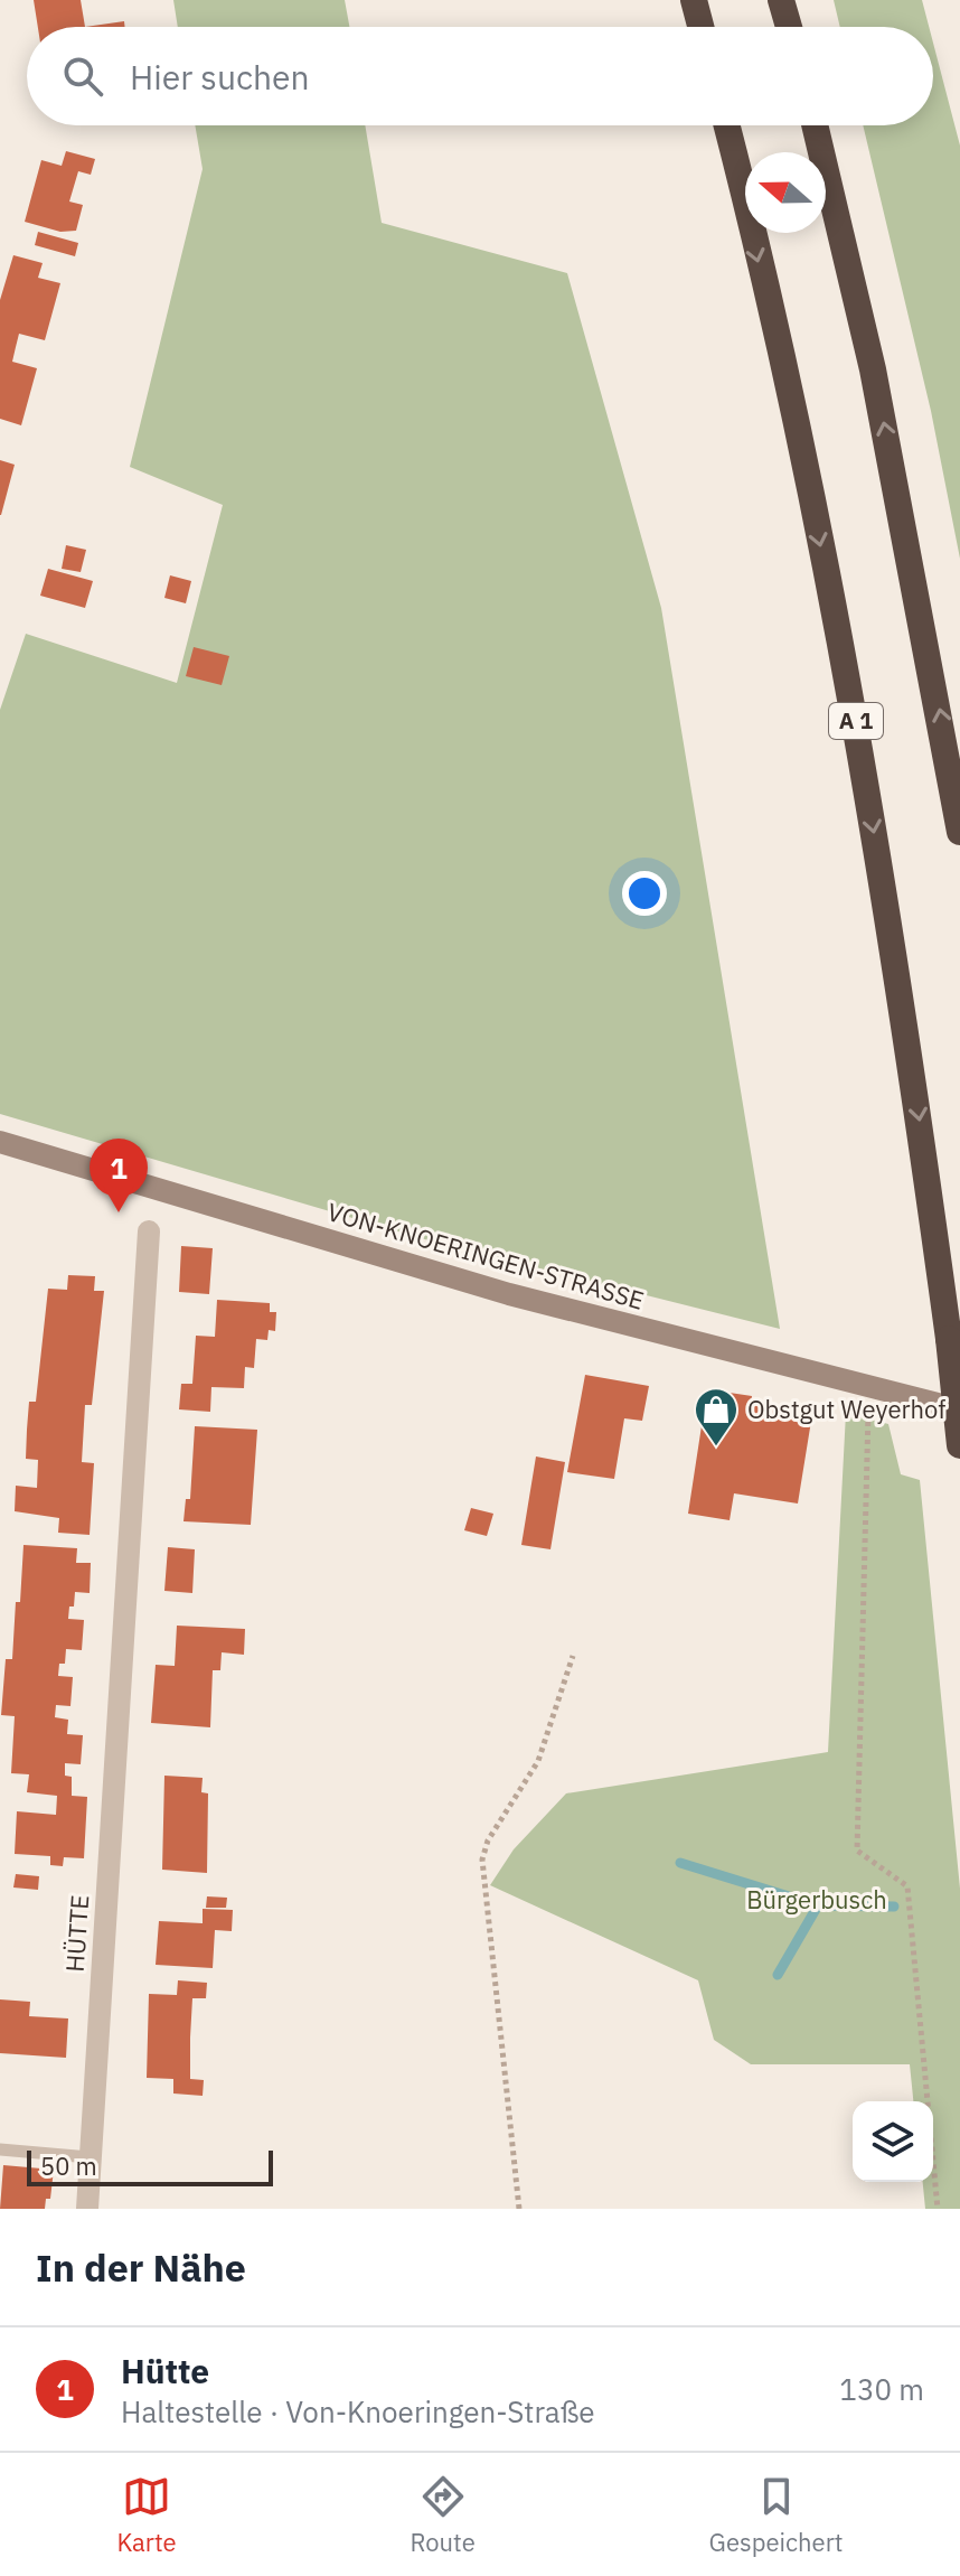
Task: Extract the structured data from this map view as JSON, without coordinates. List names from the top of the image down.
{
  "streets": {
    "highway": ["A 1"],
    "main road": ["VON-KNOERINGEN-STRASSE"],
    "street": ["HÜTTE"]
  },
  "parks": ["Bürgerbusch"],
  "places": {
    "shop": ["Obstgut Weyerhof"]
  },
  "scale_bar": "50 m",
  "north": "left",
  "page": {
    "search": "Hier suchen",
    "pins": "1",
    "scale": "50 m",
    "heading": "In der Nähe",
    "list": [
      {
        "mark": "1",
        "name": "Hütte",
        "note": "Haltestelle · Von-Knoeringen-Straße",
        "value": "130 m"
      }
    ],
    "nav": ["Karte", "Route", "Gespeichert"]
  }
}
